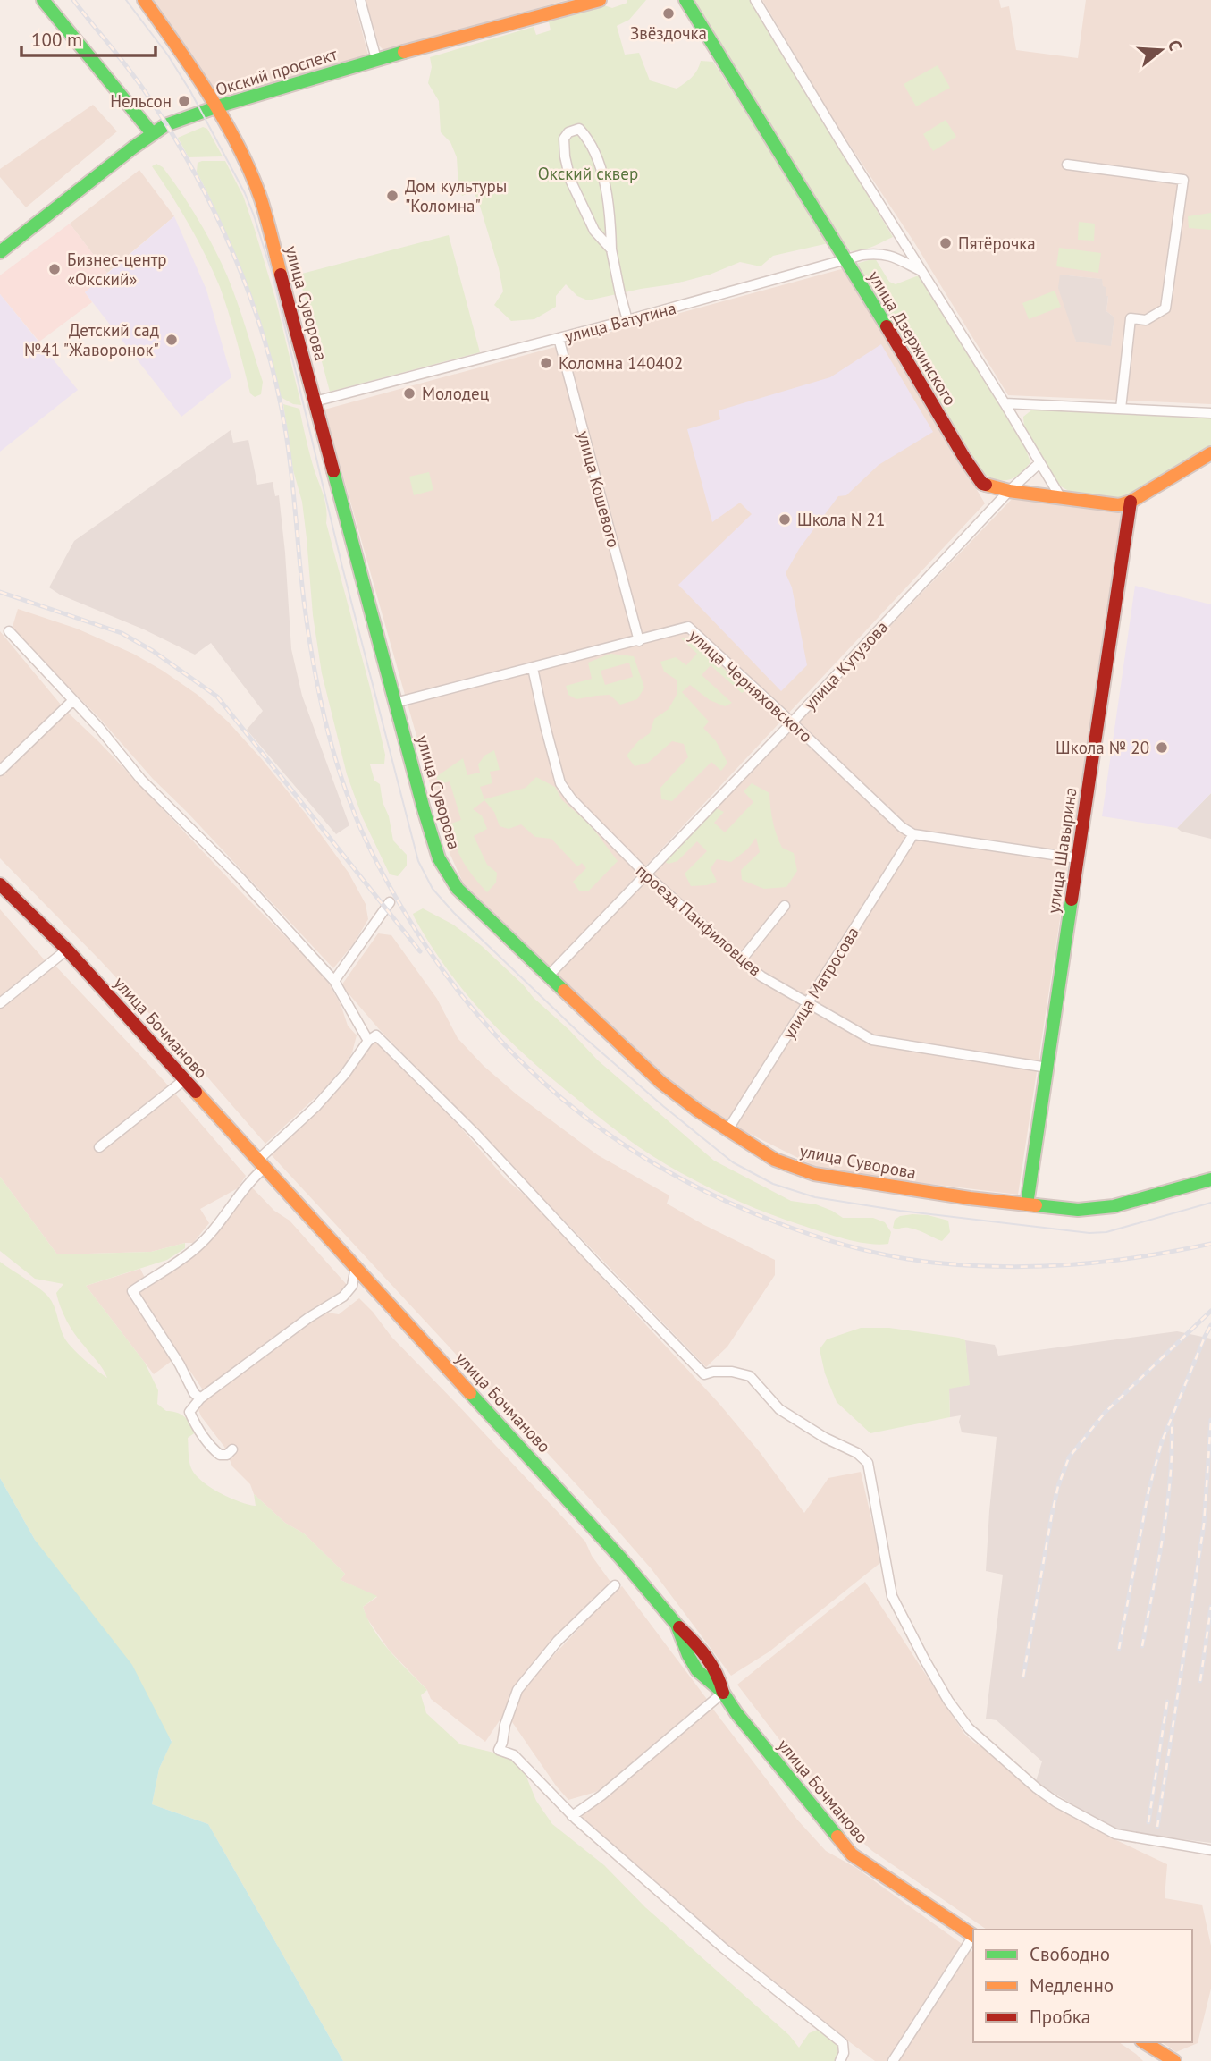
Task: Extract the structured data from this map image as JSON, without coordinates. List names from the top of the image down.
{
  "streets": {
    "street": [
      "Окский проспект",
      "улица Суворова",
      "улица Ватутина",
      "улица Дзержинского",
      "улица Кошевого",
      "улица Кутузова",
      "улица Черняховского",
      "улица Шавырина",
      "проезд Панфиловцев",
      "улица Матросова",
      "улица Бочманово"
    ]
  },
  "crossings": [
    ["Окский проспект", "улица Суворова"],
    ["улица Суворова", "улица Ватутина"],
    ["улица Суворова", "улица Кутузова"],
    ["улица Суворова", "улица Черняховского"],
    ["улица Суворова", "улица Шавырина"],
    ["улица Суворова", "улица Матросова"],
    ["улица Ватутина", "улица Дзержинского"],
    ["улица Ватутина", "улица Кошевого"],
    ["улица Дзержинского", "улица Кутузова"],
    ["улица Дзержинского", "улица Шавырина"],
    ["улица Кошевого", "улица Черняховского"],
    ["улица Кутузова", "улица Черняховского"],
    ["улица Кутузова", "проезд Панфиловцев"],
    ["улица Черняховского", "проезд Панфиловцев"],
    ["улица Черняховского", "улица Матросова"],
    ["улица Шавырина", "проезд Панфиловцев"],
    ["проезд Панфиловцев", "улица Матросова"]
  ],
  "parks": ["Окский сквер"],
  "places": [
    "Звёздочка",
    "Нельсон",
    "Дом культуры \"Коломна\"",
    "Пятёрочка",
    "Бизнес-центр «Окский»",
    "Детский сад №41 \"Жаворонок\"",
    "Коломна 140402",
    "Молодец",
    "Школа N 21",
    "Школа № 20"
  ],
  "legend": ["Свободно", "Медленно", "Пробка"],
  "scale_bar": "100 m",
  "north": "right"
}
